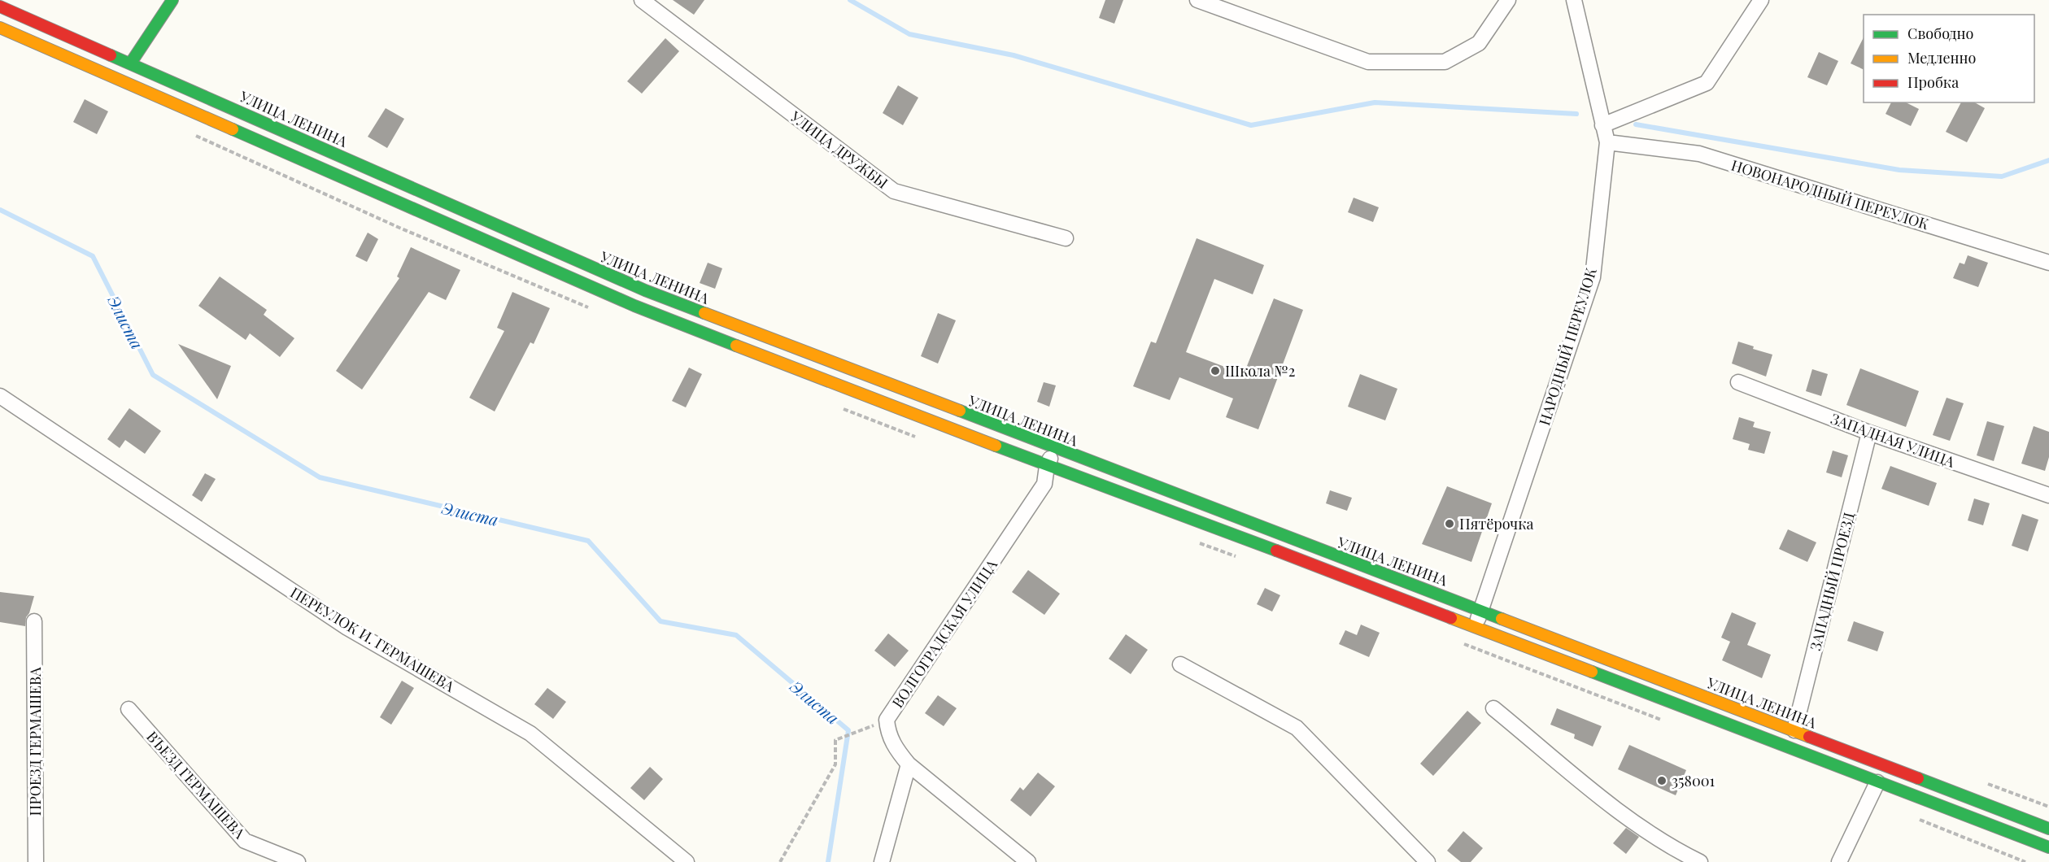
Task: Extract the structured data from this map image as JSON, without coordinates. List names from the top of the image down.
{
  "streets": {
    "main road": ["УЛИЦА ЛЕНИНА"],
    "street": [
      "УЛИЦА ДРУЖБЫ",
      "НОВОНАРОДНЫЙ ПЕРЕУЛОК",
      "НАРОДНЫЙ ПЕРЕУЛОК",
      "ЗАПАДНАЯ УЛИЦА",
      "ЗАПАДНЫЙ ПРОЕЗД",
      "ВОЛГОГРАДСКАЯ УЛИЦА",
      "ПЕРЕУЛОК И. ГЕРМАШЕВА",
      "ПРОЕЗД ГЕРМАШЕВА",
      "ВЪЕЗД ГЕРМАШЕВА"
    ]
  },
  "crossings": [
    ["УЛИЦА ЛЕНИНА", "НАРОДНЫЙ ПЕРЕУЛОК"],
    ["УЛИЦА ЛЕНИНА", "ЗАПАДНЫЙ ПРОЕЗД"],
    ["УЛИЦА ЛЕНИНА", "ВОЛГОГРАДСКАЯ УЛИЦА"],
    ["НОВОНАРОДНЫЙ ПЕРЕУЛОК", "НАРОДНЫЙ ПЕРЕУЛОК"],
    ["ЗАПАДНАЯ УЛИЦА", "ЗАПАДНЫЙ ПРОЕЗД"]
  ],
  "water": ["Элиста"],
  "places": ["Школа №2", "Пятёрочка", "358001"],
  "legend": ["Свободно", "Медленно", "Пробка"]
}
